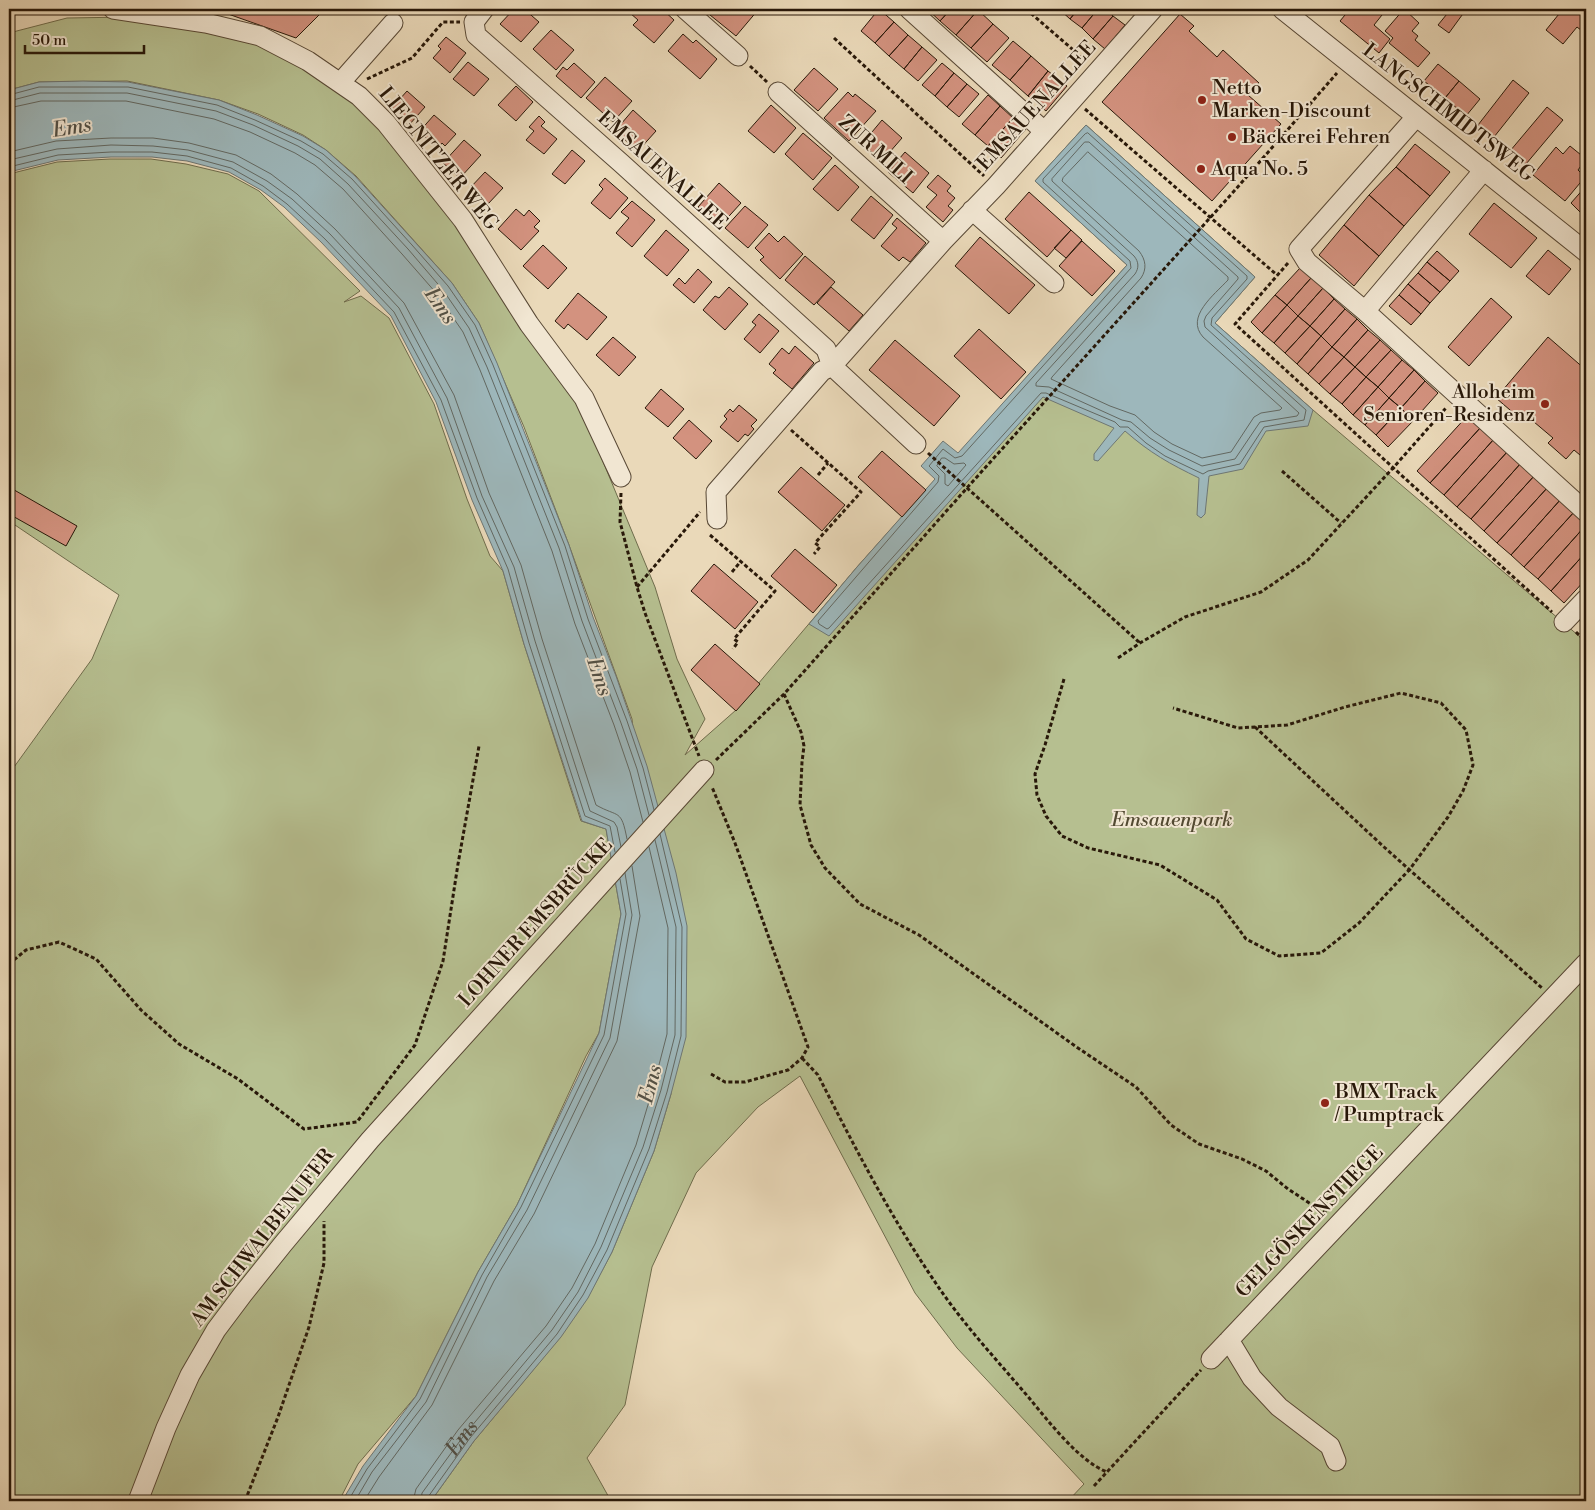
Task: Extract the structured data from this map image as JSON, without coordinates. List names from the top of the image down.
{
  "streets": {
    "street": [
      "EMSAUENALLEE",
      "LANGSCHMIDTSWEG",
      "ZUR MILI",
      "LIEGNITZER WEG",
      "LOHNER EMSBRÜCKE",
      "GELGÖSKENSTIEGE",
      "AM SCHWALBENUFER"
    ]
  },
  "crossings": [
    ["EMSAUENALLEE", "ZUR MILI"],
    ["LOHNER EMSBRÜCKE", "AM SCHWALBENUFER"]
  ],
  "water": ["Ems"],
  "parks": ["Emsauenpark"],
  "places": [
    "Netto Marken-Discount",
    "Bäckerei Fehren",
    "Aqua No. 5",
    "Alloheim Senioren-Residenz",
    "BMX Track / Pumptrack"
  ],
  "scale_bar": "50 m"
}
